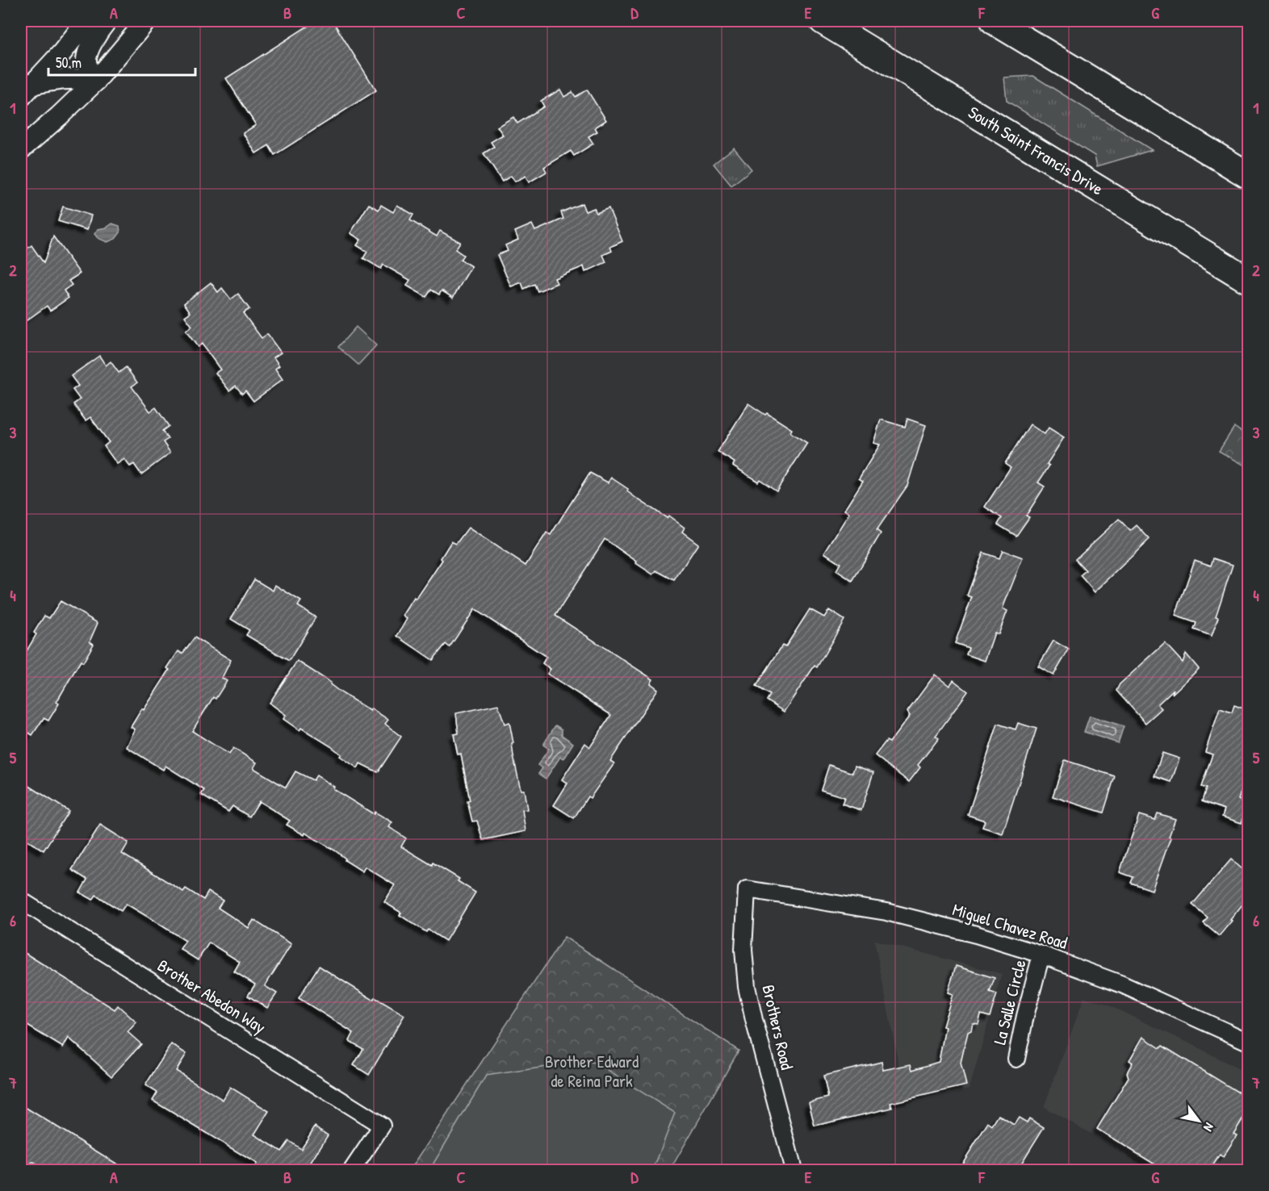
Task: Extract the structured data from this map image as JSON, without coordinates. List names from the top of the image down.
{
  "streets": {
    "highway": ["South Saint Francis Drive"],
    "street": [
      "Miguel Chavez Road",
      "Brother Abedon Way",
      "La Salle Circle",
      "Brothers Road"
    ]
  },
  "crossings": [
    ["Miguel Chavez Road", "La Salle Circle"],
    ["Miguel Chavez Road", "Brothers Road"]
  ],
  "parks": ["Brother Edward de Reina Park"],
  "scale_bar": "50 m",
  "north": "bottom right",
  "grid": {
    "columns": [
      "A",
      "B",
      "C",
      "D",
      "E",
      "F",
      "G"
    ],
    "rows": [
      "1",
      "2",
      "3",
      "4",
      "5",
      "6",
      "7"
    ]
  }
}
